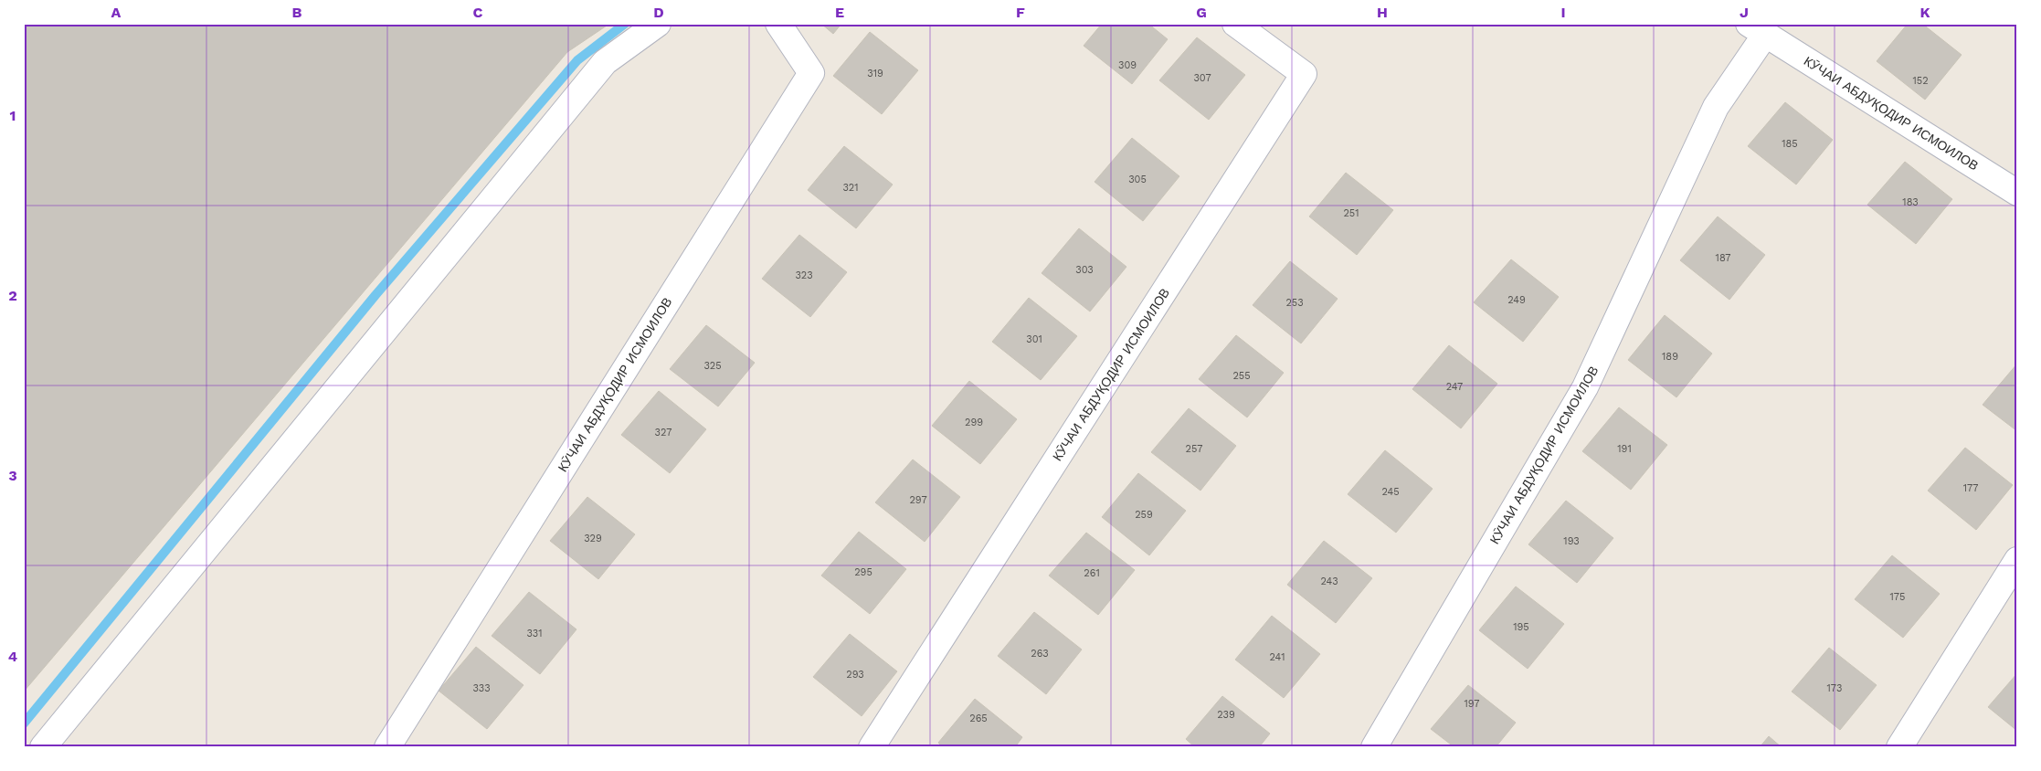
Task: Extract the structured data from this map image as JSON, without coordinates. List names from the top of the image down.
{
  "streets": {
    "street": ["КӮЧАИ АБДУҚОДИР ИСМОИЛОВ"]
  },
  "house_numbers": [
    "309",
    "319",
    "307",
    "152",
    "185",
    "305",
    "321",
    "183",
    "251",
    "187",
    "303",
    "323",
    "249",
    "253",
    "301",
    "189",
    "325",
    "255",
    "247",
    "299",
    "327",
    "257",
    "191",
    "177",
    "245",
    "297",
    "259",
    "329",
    "193",
    "295",
    "261",
    "243",
    "175",
    "195",
    "331",
    "263",
    "241",
    "293",
    "333",
    "173",
    "197",
    "239",
    "265"
  ],
  "grid": {
    "columns": [
      "A",
      "B",
      "C",
      "D",
      "E",
      "F",
      "G",
      "H",
      "I",
      "J",
      "K"
    ],
    "rows": [
      "1",
      "2",
      "3",
      "4"
    ]
  }
}
